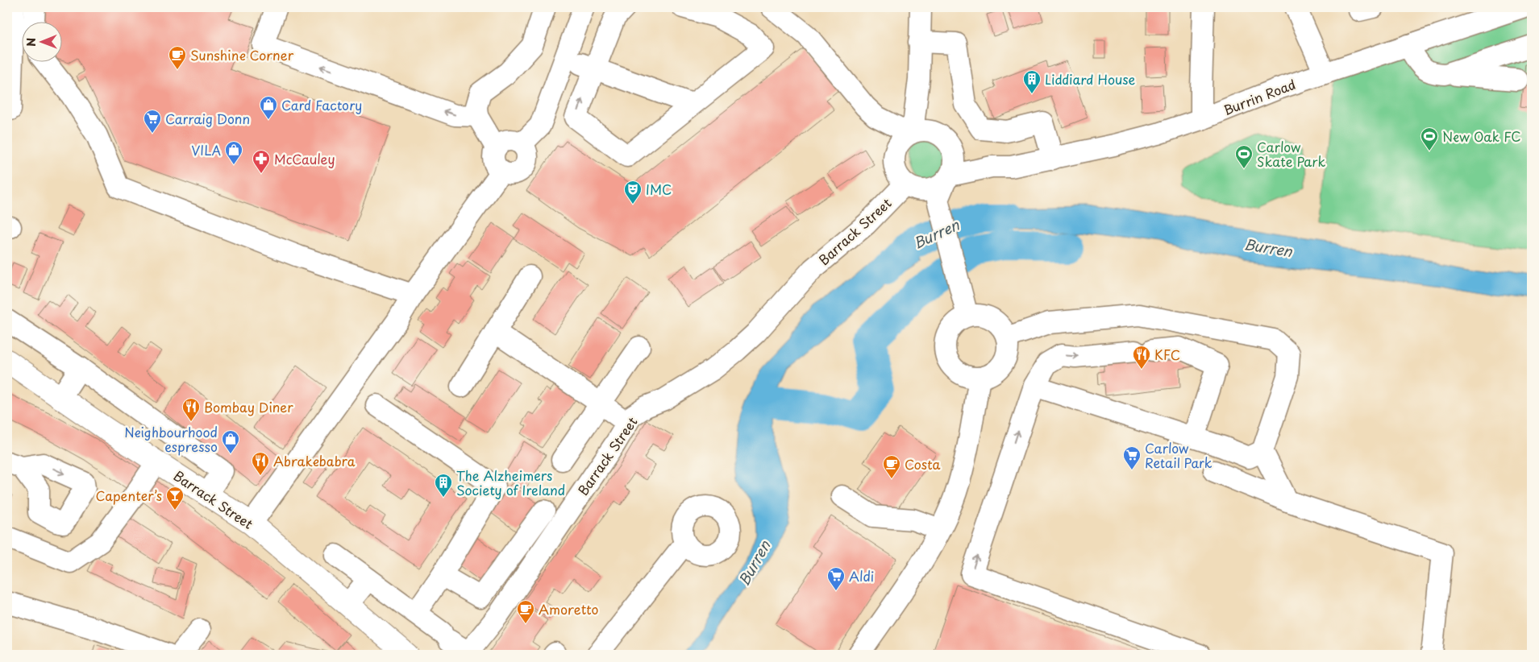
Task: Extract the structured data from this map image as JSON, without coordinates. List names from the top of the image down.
{
  "streets": {
    "main road": ["Barrack Street"],
    "street": ["Burrin Road"]
  },
  "crossings": [
    ["Burrin Road", "Barrack Street"]
  ],
  "water": ["Burren"],
  "places": {
    "cafe": ["Sunshine Corner", "Costa", "Amoretto"],
    "building": ["Liddiard House", "The Alzheimers Society of Ireland"],
    "shop": ["Card Factory", "VILA", "Neighbourhood espresso"],
    "supermarket": ["Carraig Donn", "Carlow Retail Park", "Aldi"],
    "sports": ["New Oak FC", "Carlow Skate Park"],
    "pharmacy": ["McCauley"],
    "theatre": ["IMC"],
    "restaurant": ["KFC", "Bombay Diner", "Abrakebabra"],
    "bar": ["Capenter’s"]
  },
  "north": "left"
}
